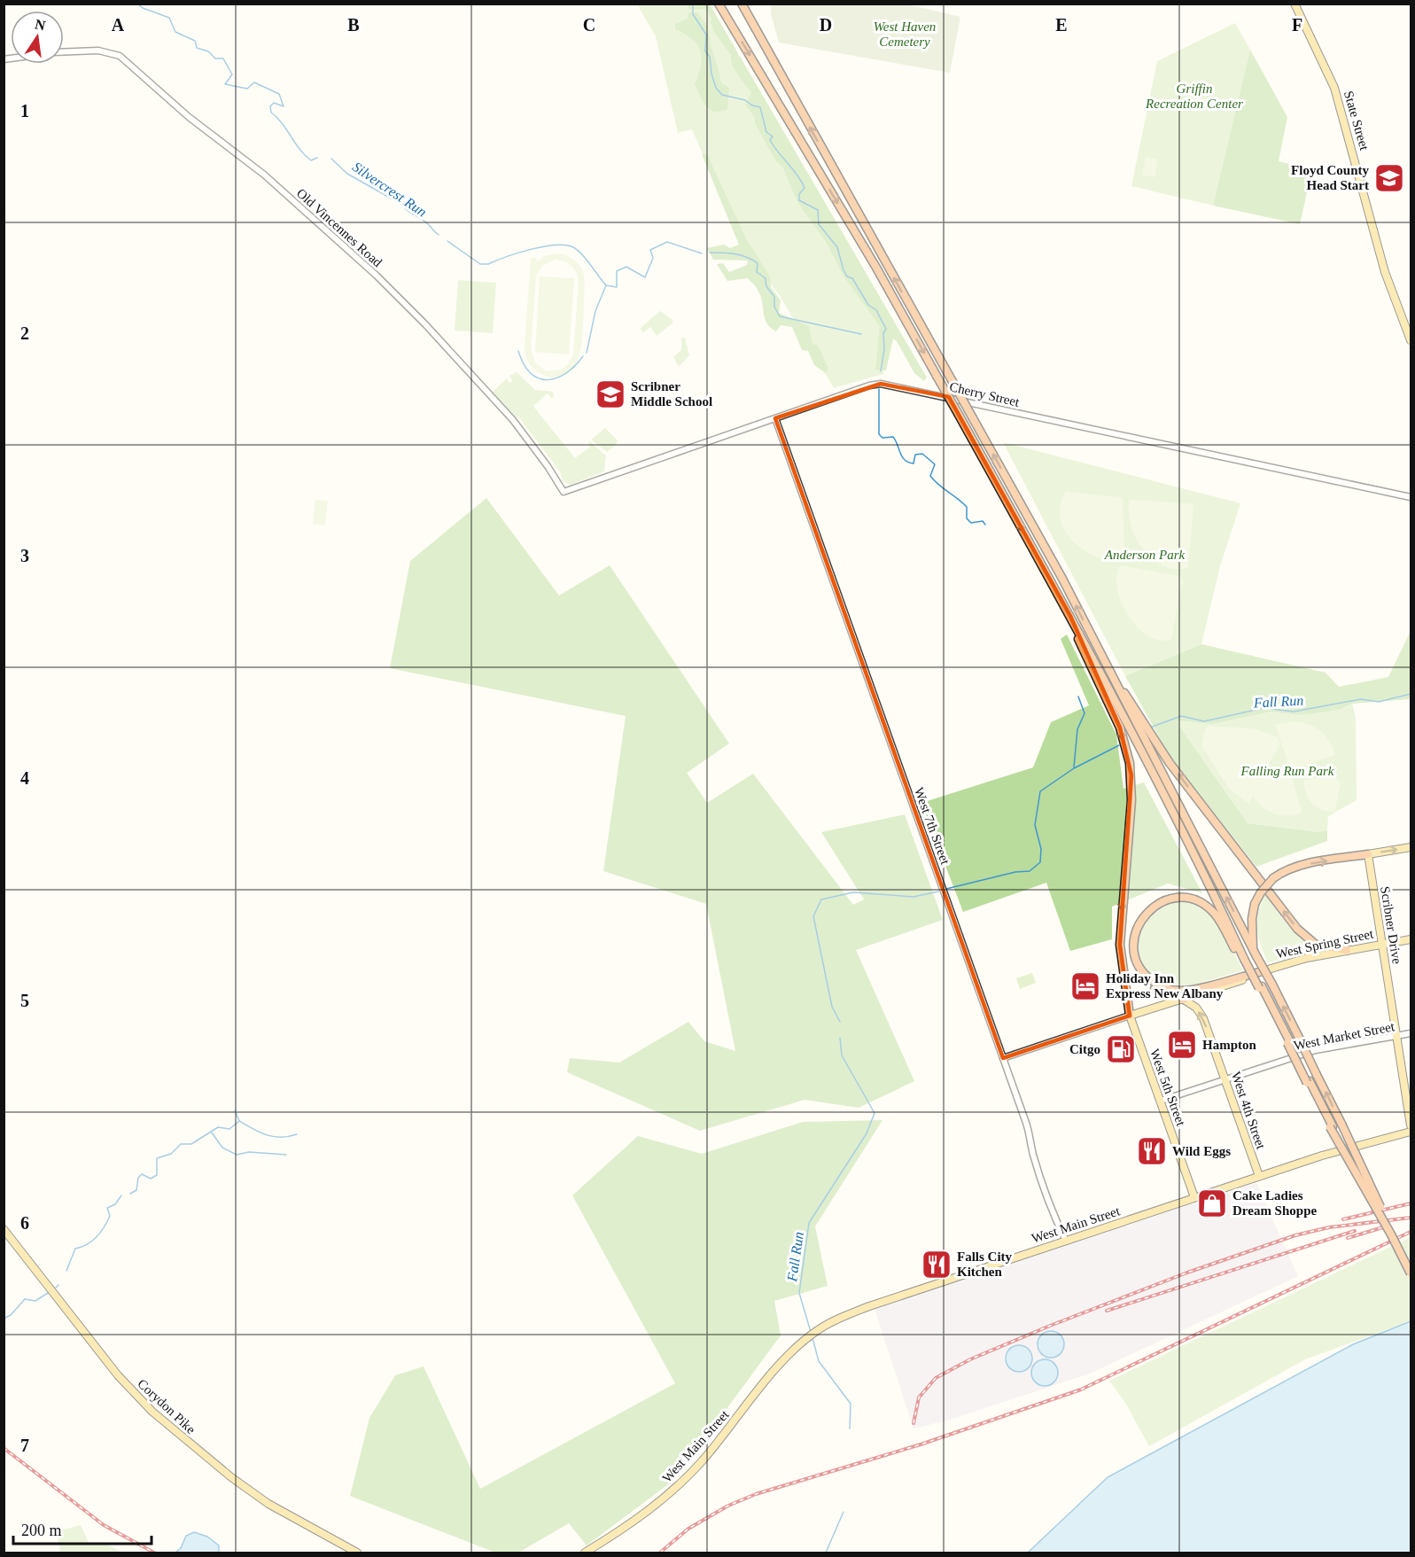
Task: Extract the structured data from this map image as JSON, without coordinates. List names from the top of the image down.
{
  "streets": {
    "main road": [
      "State Street",
      "Scribner Drive",
      "West Spring Street",
      "West 5th Street",
      "West 4th Street",
      "West Main Street",
      "Corydon Pike"
    ],
    "street": [
      "Old Vincennes Road",
      "Cherry Street",
      "West 7th Street",
      "West Market Street"
    ]
  },
  "crossings": [
    ["Old Vincennes Road", "Cherry Street"],
    ["Cherry Street", "West 7th Street"],
    ["West 7th Street", "West Spring Street"],
    ["West 7th Street", "West Main Street"],
    ["Scribner Drive", "West Spring Street"],
    ["Scribner Drive", "West Market Street"],
    ["West Spring Street", "West 5th Street"],
    ["West Spring Street", "West 4th Street"],
    ["West Market Street", "West 5th Street"],
    ["West Market Street", "West 4th Street"],
    ["West 5th Street", "West Main Street"],
    ["West 4th Street", "West Main Street"]
  ],
  "one_way": ["West 4th Street"],
  "water": ["Silvercrest Run", "Fall Run"],
  "parks": [
    "West Haven Cemetery",
    "Griffin Recreation Center",
    "Anderson Park",
    "Falling Run Park"
  ],
  "places": {
    "school or university": ["Floyd County Head Start", "Scribner Middle School"],
    "hotel": ["Holiday Inn Express New Albany", "Hampton"],
    "fuel station": ["Citgo"],
    "restaurant": ["Wild Eggs", "Falls City Kitchen"],
    "shop": ["Cake Ladies Dream Shoppe"]
  },
  "scale_bar": "200 m",
  "north": "top",
  "grid": {
    "columns": [
      "A",
      "B",
      "C",
      "D",
      "E",
      "F"
    ],
    "rows": [
      "1",
      "2",
      "3",
      "4",
      "5",
      "6",
      "7"
    ]
  }
}
